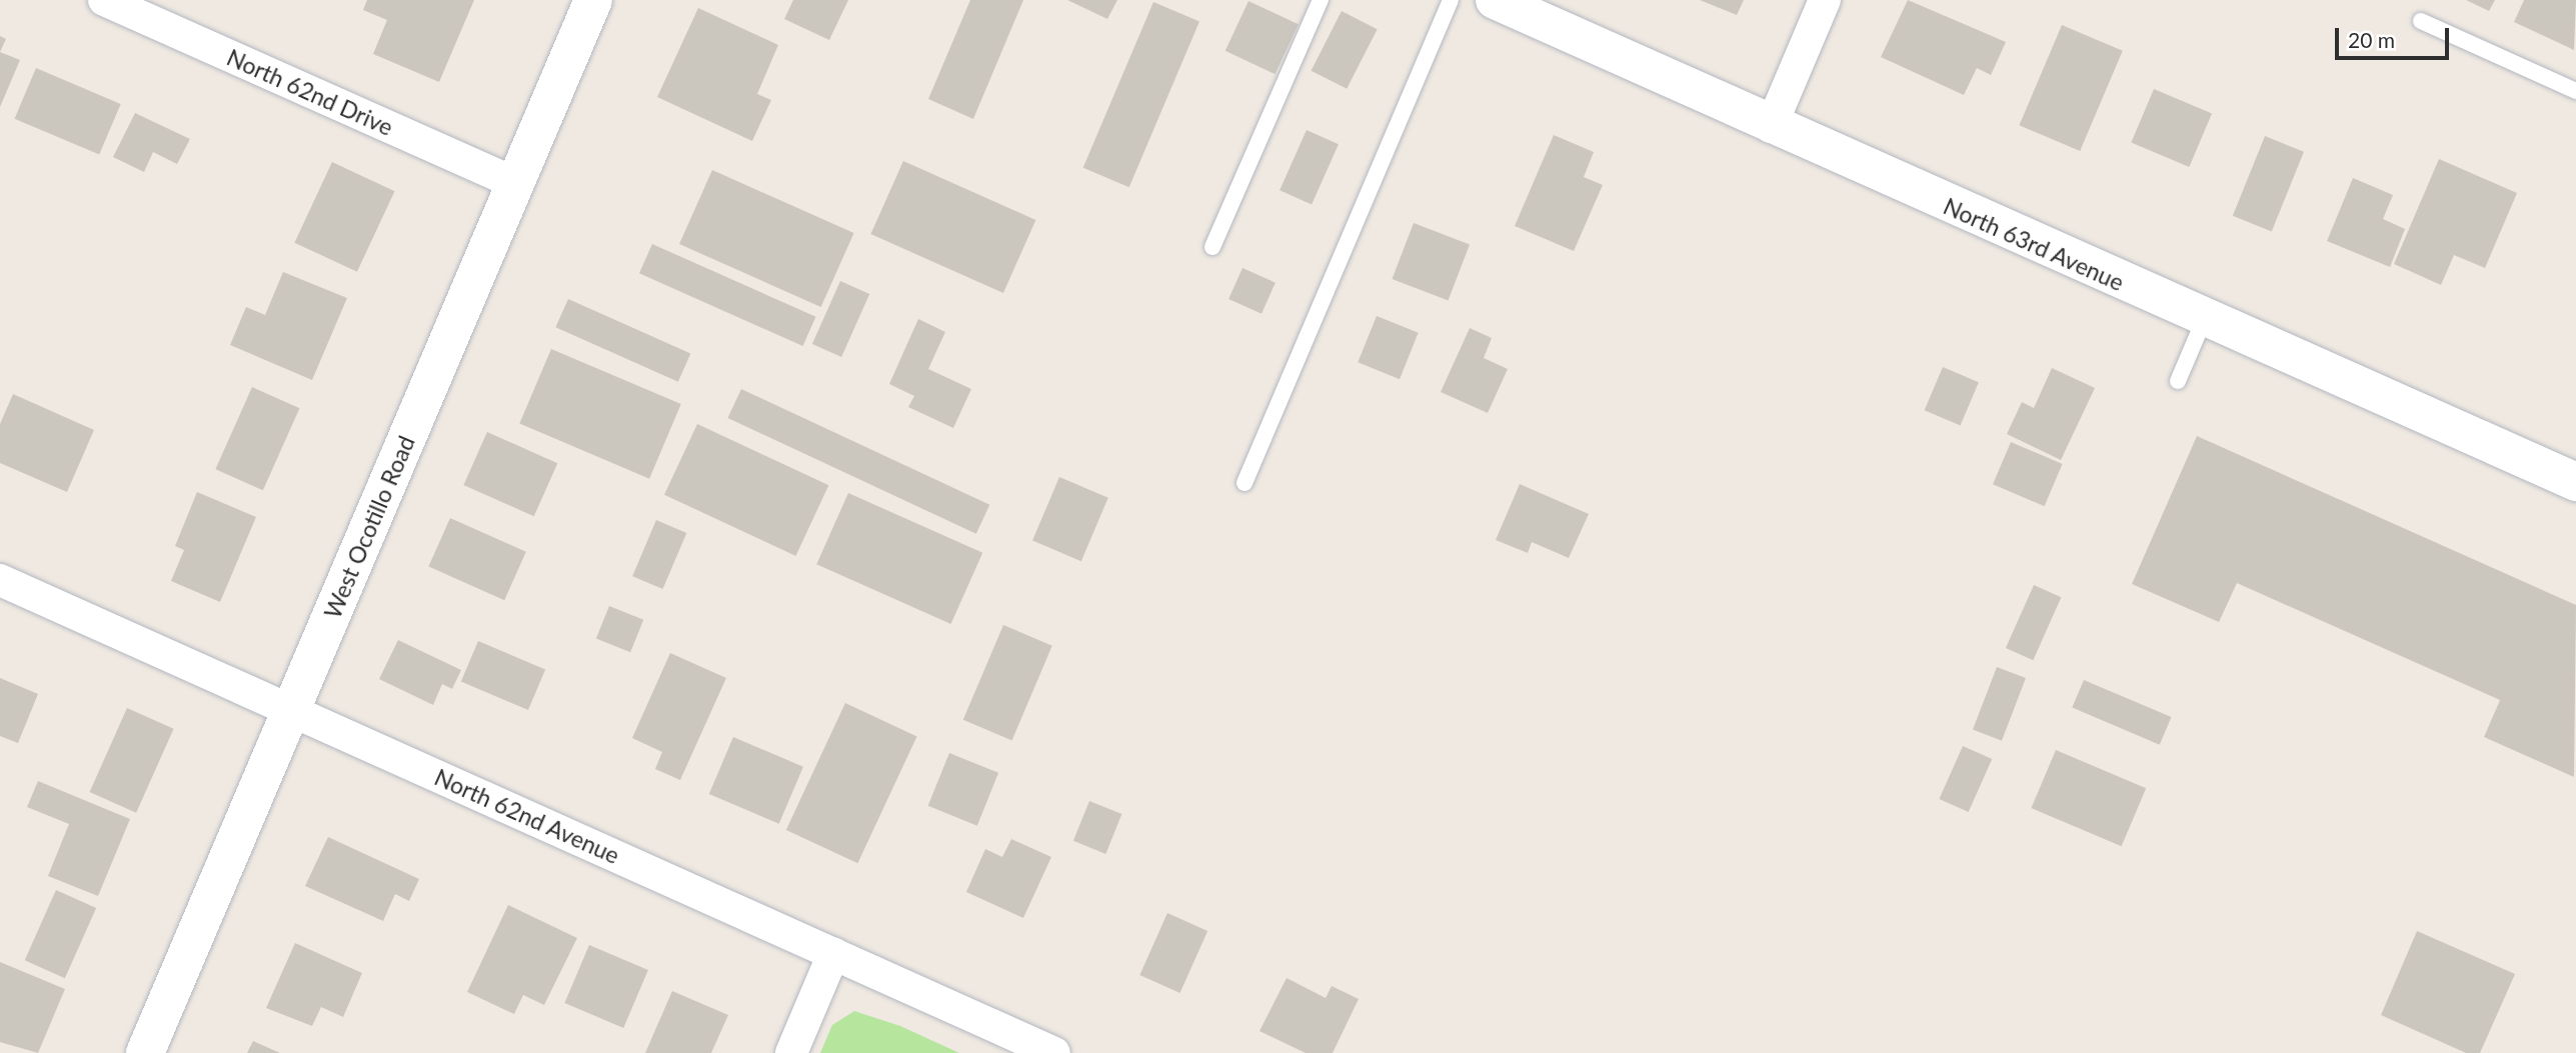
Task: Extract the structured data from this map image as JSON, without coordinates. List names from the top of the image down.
{
  "streets": {
    "street": [
      "North 62nd Drive",
      "North 63rd Avenue",
      "West Ocotillo Road",
      "North 62nd Avenue"
    ]
  },
  "crossings": [
    ["North 62nd Drive", "West Ocotillo Road"],
    ["West Ocotillo Road", "North 62nd Avenue"]
  ],
  "scale_bar": "20 m"
}
